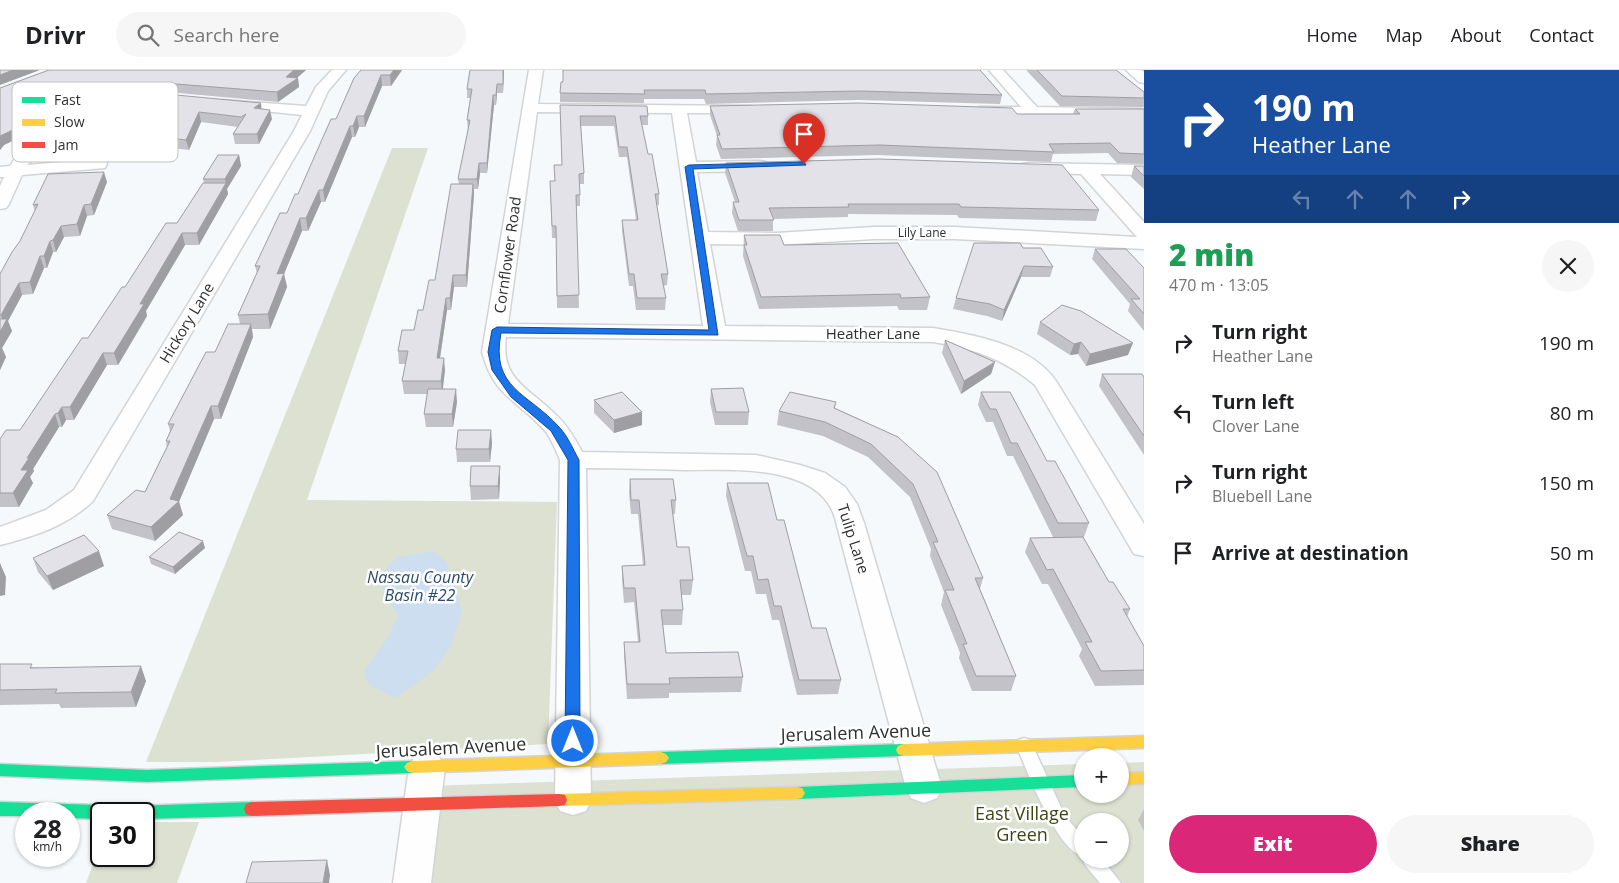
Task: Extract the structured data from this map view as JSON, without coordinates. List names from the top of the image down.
{
  "streets": {
    "main road": ["Jerusalem Avenue"],
    "street": [
      "Lily Lane",
      "Cornflower Road",
      "Hickory Lane",
      "Heather Lane",
      "Tulip Lane"
    ]
  },
  "crossings": [
    ["Cornflower Road", "Heather Lane"],
    ["Cornflower Road", "Tulip Lane"],
    ["Cornflower Road", "Jerusalem Avenue"],
    ["Tulip Lane", "Jerusalem Avenue"]
  ],
  "water": ["Nassau County Basin #22"],
  "parks": ["East Village Green"],
  "legend": ["Fast", "Slow", "Jam"],
  "page": {
    "header": "Drivr",
    "search": "Search here",
    "nav": [
      "Home",
      "Map",
      "About",
      "Contact"
    ],
    "turn": ["190 m", "Heather Lane"],
    "heading": ["2 min", "470 m · 13:05"],
    "list": [
      {
        "name": "Turn right",
        "note": "Heather Lane",
        "value": "190 m"
      },
      {
        "name": "Turn left",
        "note": "Clover Lane",
        "value": "80 m"
      },
      {
        "name": "Turn right",
        "note": "Bluebell Lane",
        "value": "150 m"
      },
      {
        "name": "Arrive at destination",
        "value": "50 m"
      }
    ],
    "map_buttons": ["+", "−"],
    "speed": "28 km/h",
    "limit": "30",
    "buttons": ["Exit", "Share"]
  }
}
